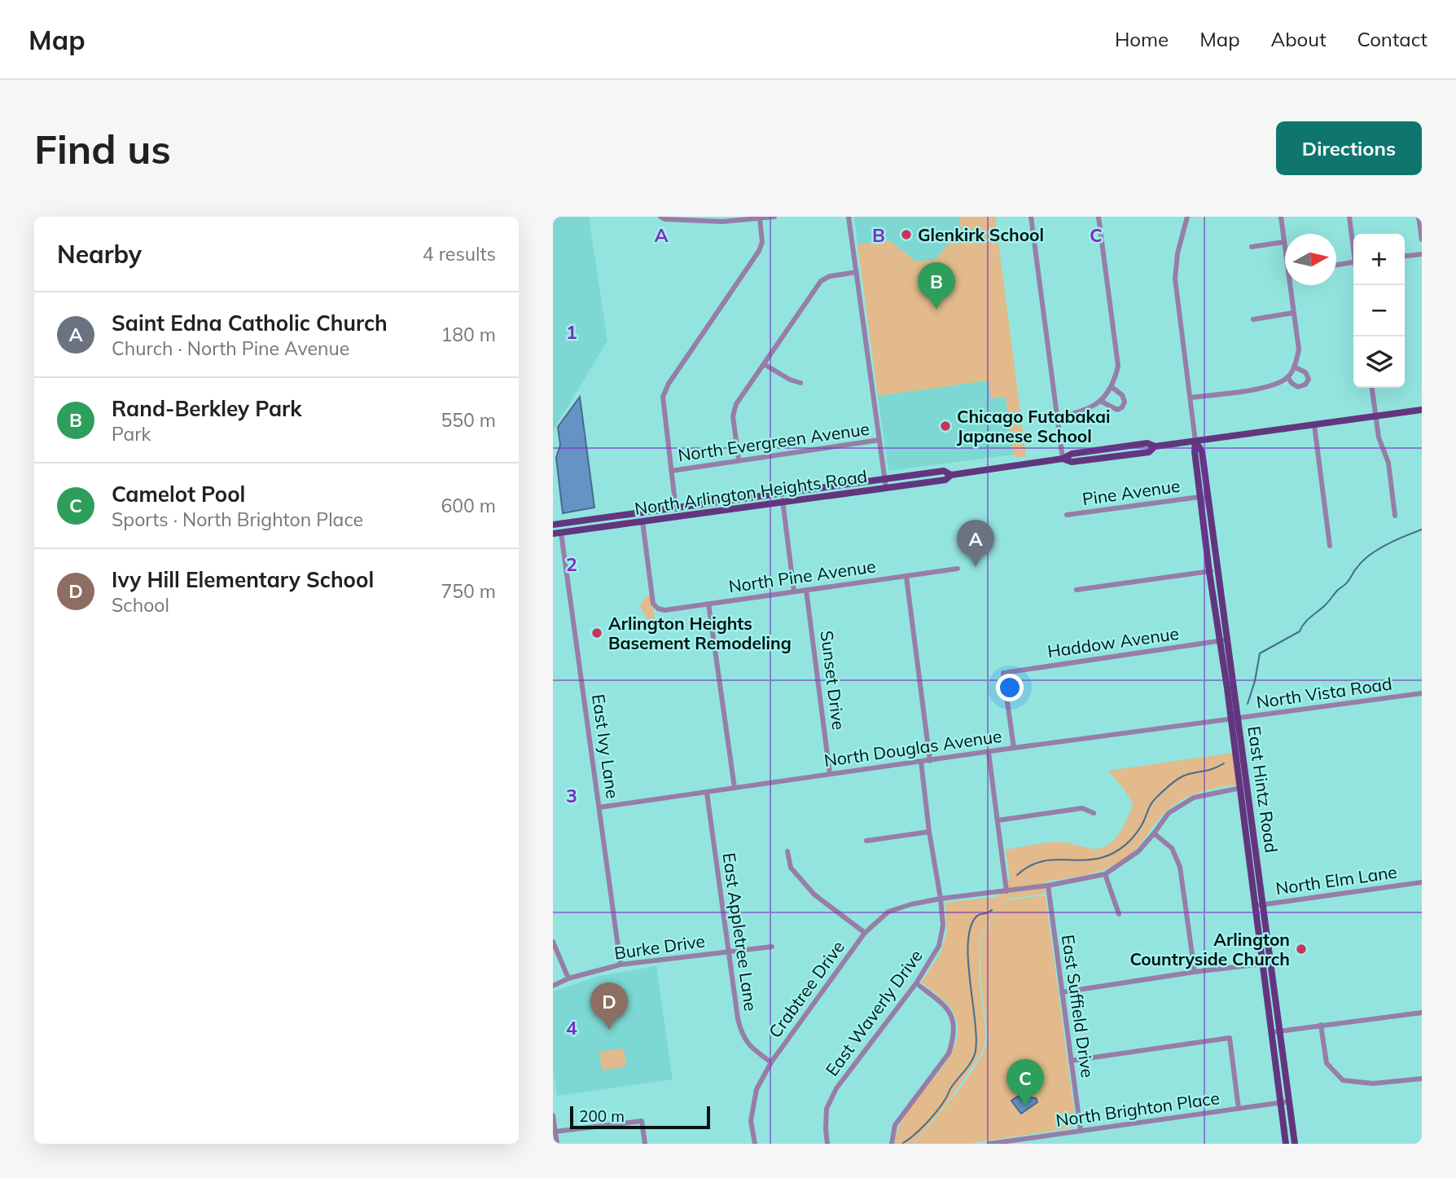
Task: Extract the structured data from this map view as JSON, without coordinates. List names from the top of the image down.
{
  "streets": {
    "main road": ["North Arlington Heights Road", "East Hintz Road"],
    "street": [
      "North Evergreen Avenue",
      "Pine Avenue",
      "North Pine Avenue",
      "Haddow Avenue",
      "Sunset Drive",
      "North Vista Road",
      "East Ivy Lane",
      "North Douglas Avenue",
      "North Elm Lane",
      "East Appletree Lane",
      "Burke Drive",
      "Crabtree Drive",
      "East Suffield Drive",
      "East Waverly Drive",
      "North Brighton Place"
    ]
  },
  "crossings": [
    ["North Arlington Heights Road", "North Pine Avenue"],
    ["North Arlington Heights Road", "East Ivy Lane"],
    ["North Arlington Heights Road", "East Hintz Road"],
    ["Pine Avenue", "East Hintz Road"],
    ["North Pine Avenue", "Sunset Drive"],
    ["Haddow Avenue", "North Douglas Avenue"],
    ["Haddow Avenue", "East Hintz Road"],
    ["Sunset Drive", "North Douglas Avenue"],
    ["North Vista Road", "North Douglas Avenue"],
    ["North Vista Road", "East Hintz Road"],
    ["East Ivy Lane", "North Douglas Avenue"],
    ["East Ivy Lane", "Burke Drive"],
    ["North Douglas Avenue", "East Hintz Road"],
    ["North Douglas Avenue", "East Appletree Lane"],
    ["North Douglas Avenue", "East Waverly Drive"],
    ["East Hintz Road", "North Elm Lane"],
    ["East Hintz Road", "North Brighton Place"],
    ["East Appletree Lane", "Burke Drive"],
    ["East Appletree Lane", "Crabtree Drive"],
    ["Crabtree Drive", "East Suffield Drive"],
    ["Crabtree Drive", "East Waverly Drive"],
    ["East Suffield Drive", "North Brighton Place"]
  ],
  "places": [
    "Glenkirk School",
    "Chicago Futabakai Japanese School",
    "Arlington Heights Basement Remodeling",
    "Arlington Countryside Church"
  ],
  "scale_bar": "200 m",
  "north": "right",
  "page": {
    "header": "Map",
    "nav": [
      "Home",
      "Map",
      "About",
      "Contact"
    ],
    "buttons": "Directions",
    "title": "Find us",
    "heading": ["Nearby", "4 results"],
    "map_buttons": ["+", "−"],
    "pins": [
      "B",
      "A",
      "D",
      "C"
    ],
    "list": [
      {
        "mark": "A",
        "name": "Saint Edna Catholic Church",
        "note": "Church · North Pine Avenue",
        "value": "180 m"
      },
      {
        "mark": "B",
        "name": "Rand-Berkley Park",
        "note": "Park",
        "value": "550 m"
      },
      {
        "mark": "C",
        "name": "Camelot Pool",
        "note": "Sports · North Brighton Place",
        "value": "600 m"
      },
      {
        "mark": "D",
        "name": "Ivy Hill Elementary School",
        "note": "School",
        "value": "750 m"
      }
    ],
    "scale": "200 m"
  },
  "grid": {
    "columns": ["A", "B", "C"],
    "rows": [
      "1",
      "2",
      "3",
      "4"
    ]
  }
}
